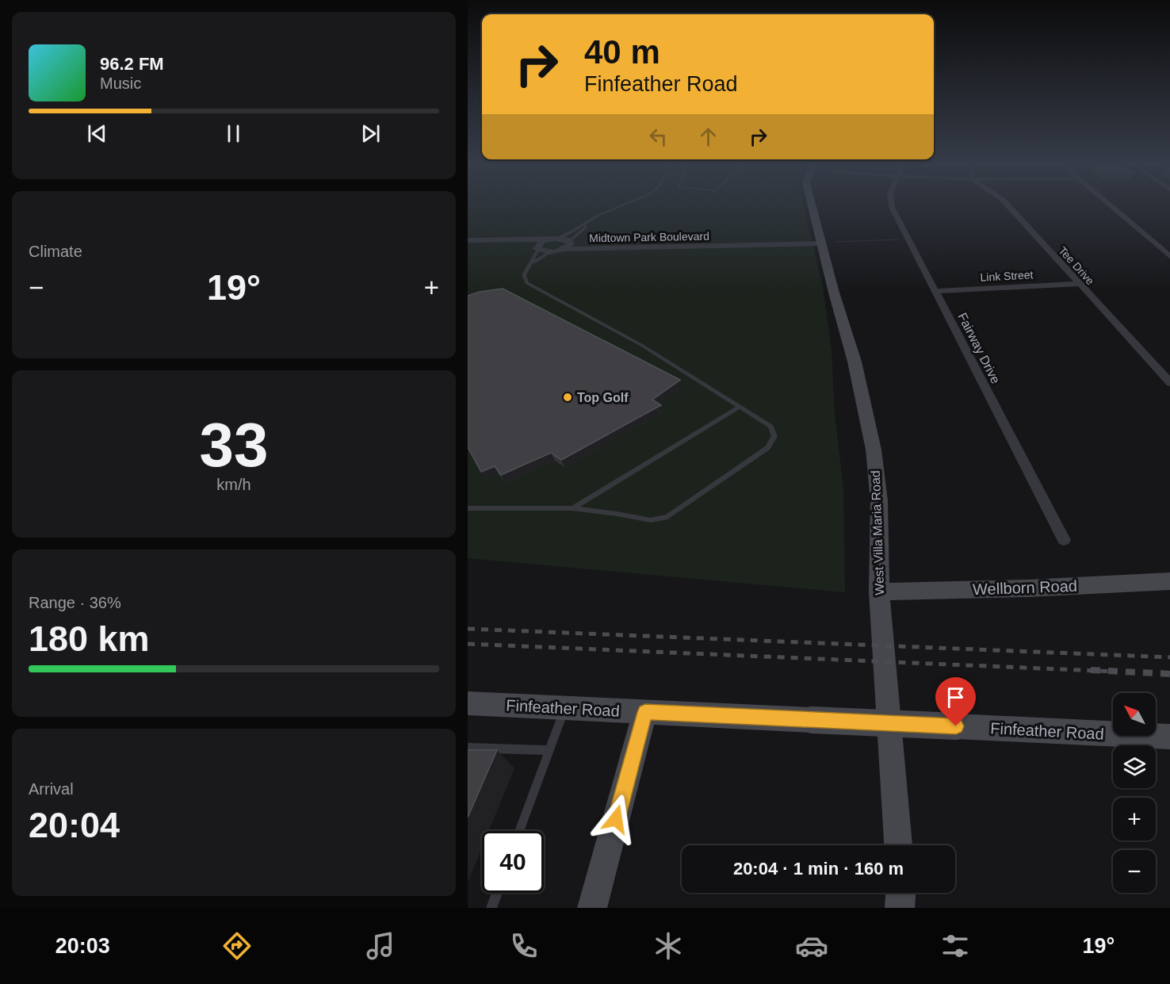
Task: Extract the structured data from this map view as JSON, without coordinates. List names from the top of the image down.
{
  "streets": {
    "main road": ["West Villa Maria Road", "Wellborn Road", "Finfeather Road"],
    "street": [
      "Midtown Park Boulevard",
      "Tee Drive",
      "Link Street",
      "Fairway Drive"
    ]
  },
  "crossings": [
    ["Midtown Park Boulevard", "West Villa Maria Road"],
    ["Tee Drive", "Link Street"],
    ["Link Street", "Fairway Drive"],
    ["West Villa Maria Road", "Wellborn Road"]
  ],
  "places": ["Top Golf"],
  "north": "top left",
  "page": {
    "turn": ["40 m", "Finfeather Road"],
    "song": ["96.2 FM", "Music"],
    "tile": [
      "Climate",
      ["33", "km/h"],
      ["Range · 36%", "180 km"],
      ["Arrival", "20:04"]
    ],
    "heat": ["−", "19°", "+"],
    "map_buttons": ["+", "−"],
    "limit": "40",
    "trip": "20:04 · 1 min · 160 m",
    "tabs": ["20:03", "19°"]
  }
}
